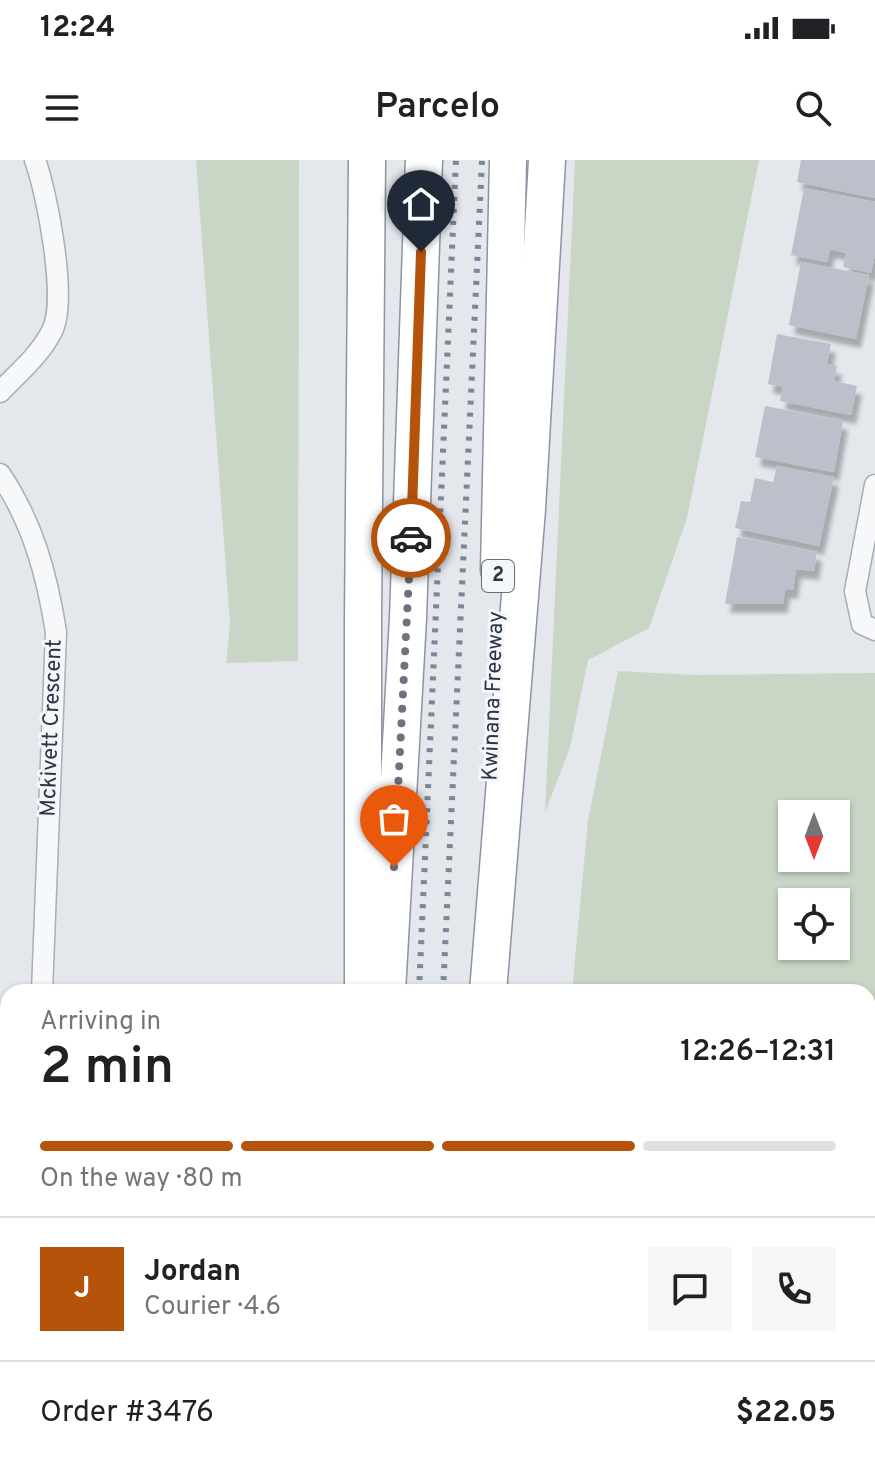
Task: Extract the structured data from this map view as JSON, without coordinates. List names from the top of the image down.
{
  "streets": {
    "highway": ["2", "Kwinana Freeway"],
    "street": ["Mckivett Crescent"]
  },
  "north": "bottom",
  "page": {
    "status": "12:24",
    "header": "Parcelo",
    "heading": ["2 min", "Arriving in", "12:26–12:31"],
    "panel": [
      "Jordan",
      "Courier · 4.6",
      "Order #3476",
      "$22.05"
    ],
    "bar": "On the way · 80 m",
    "round": "J"
  }
}
